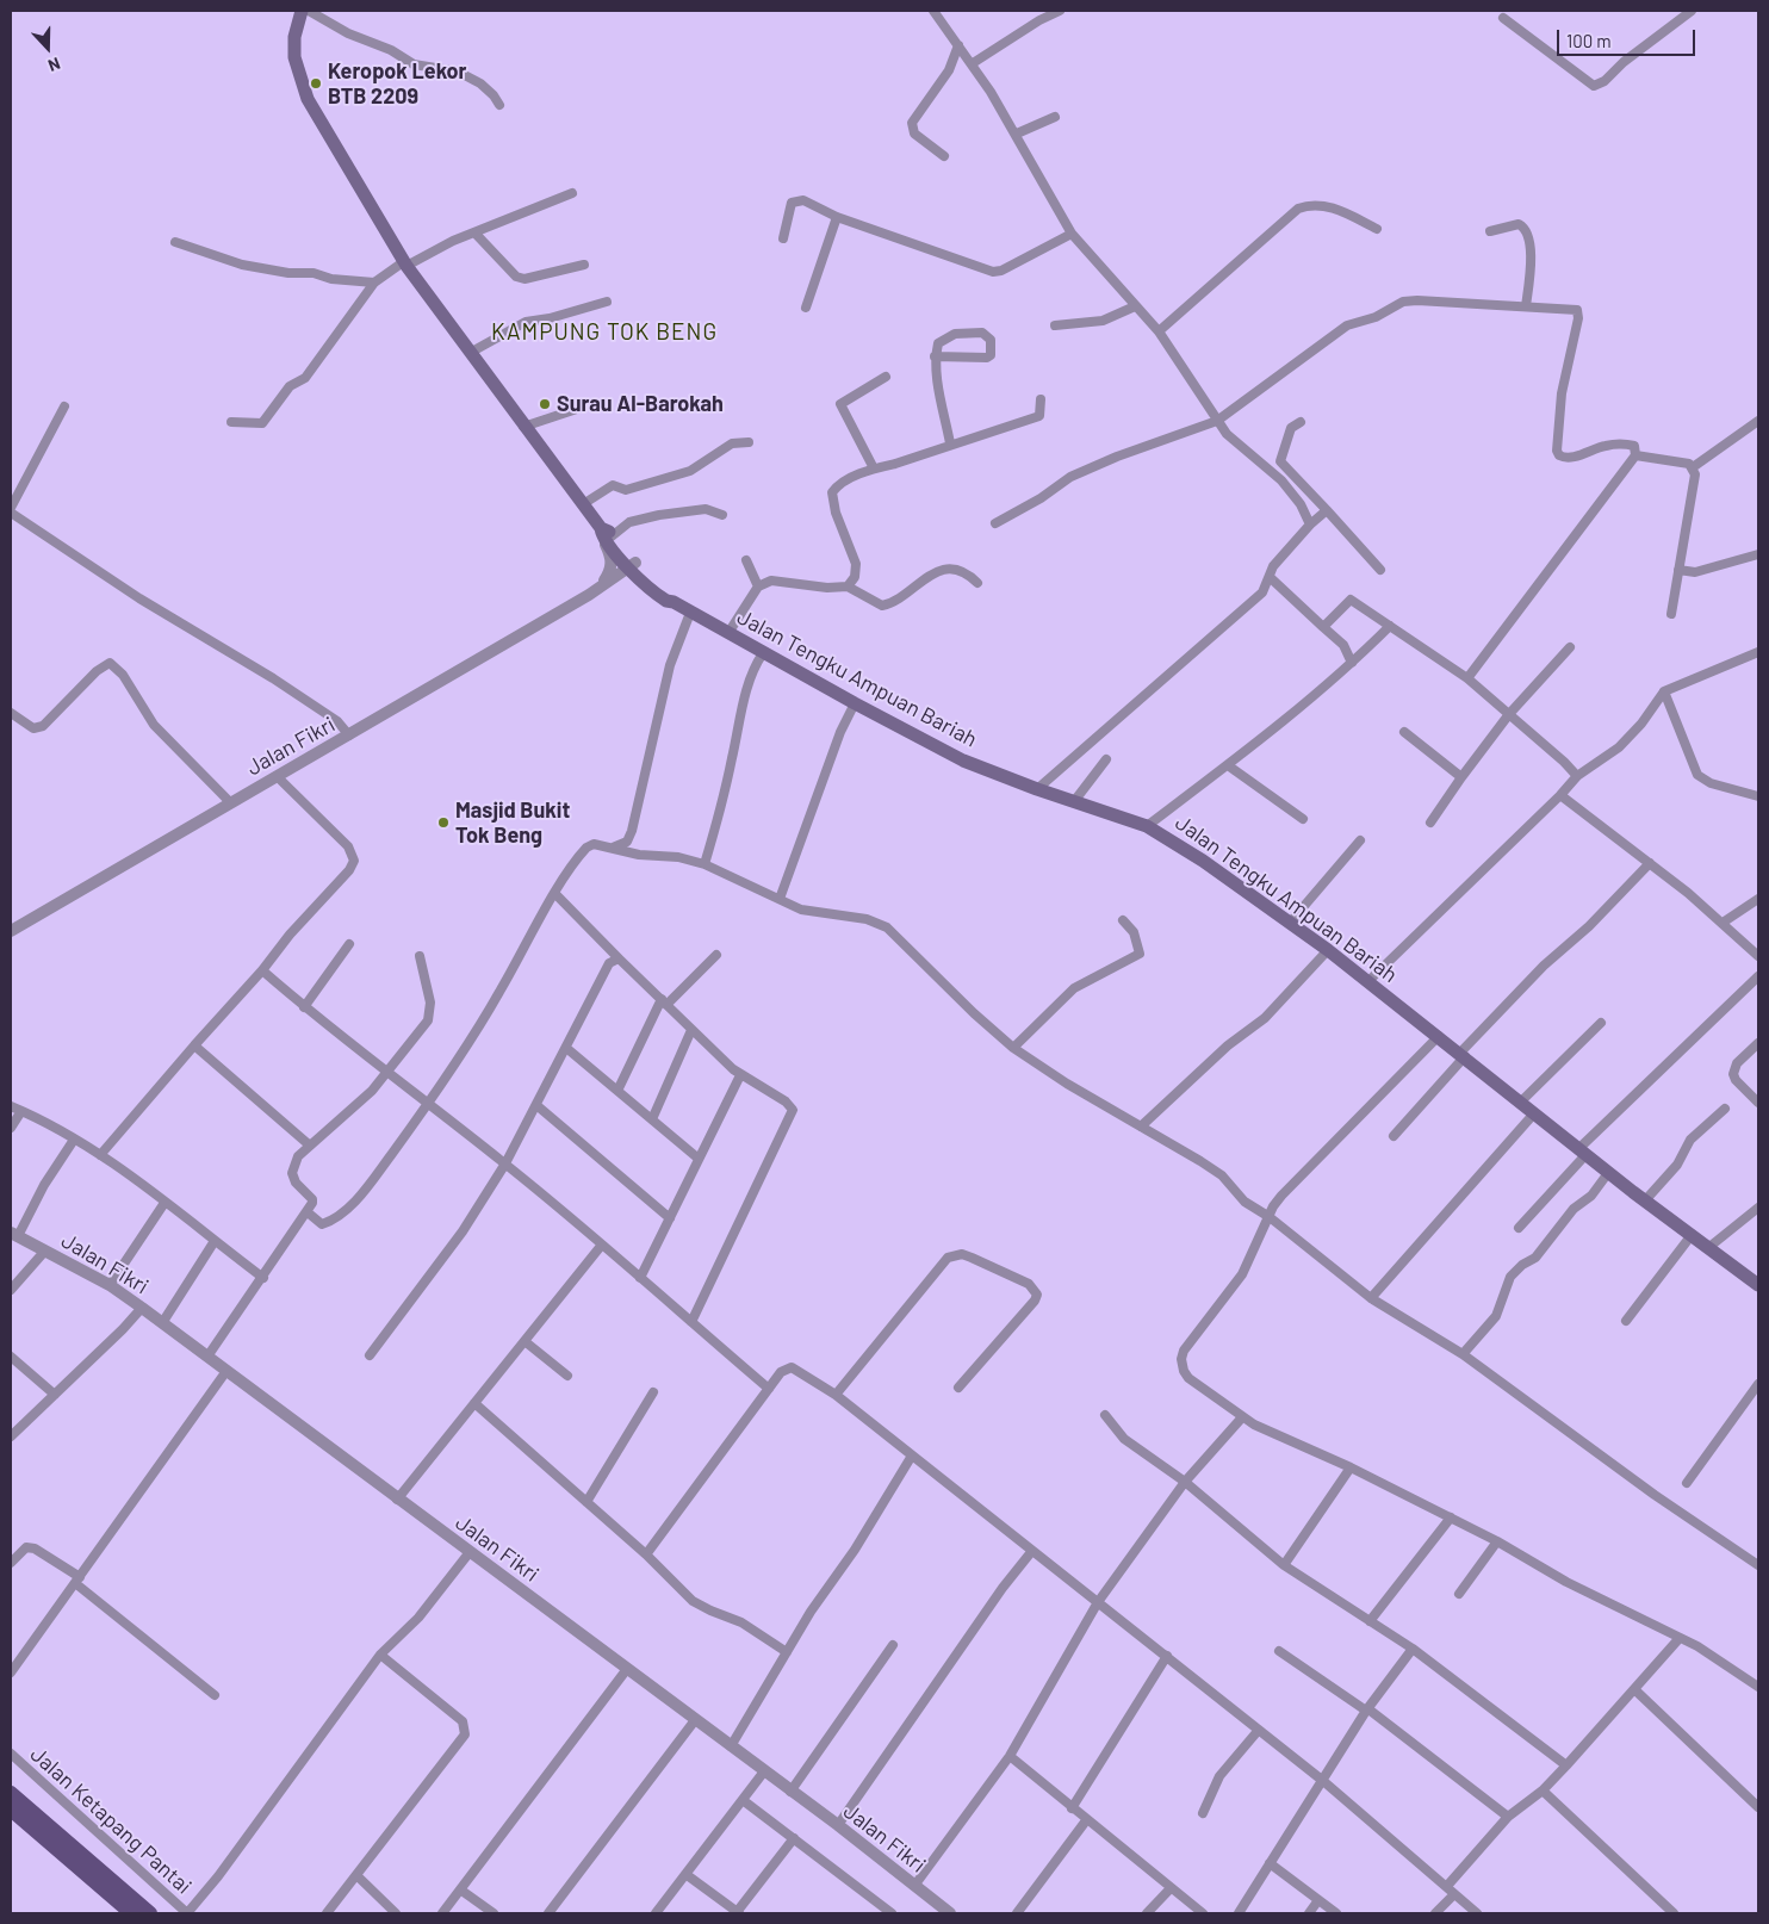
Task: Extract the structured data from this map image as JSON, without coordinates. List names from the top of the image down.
{
  "streets": {
    "main road": ["Jalan Tengku Ampuan Bariah"],
    "street": ["Jalan Fikri", "Jalan Ketapang Pantai"]
  },
  "crossings": [
    ["Jalan Tengku Ampuan Bariah", "Jalan Fikri"]
  ],
  "districts": ["KAMPUNG TOK BENG"],
  "places": ["Keropok Lekor BTB 2209", "Surau Al-Barokah", "Masjid Bukit Tok Beng"],
  "scale_bar": "100 m",
  "north": "bottom"
}
